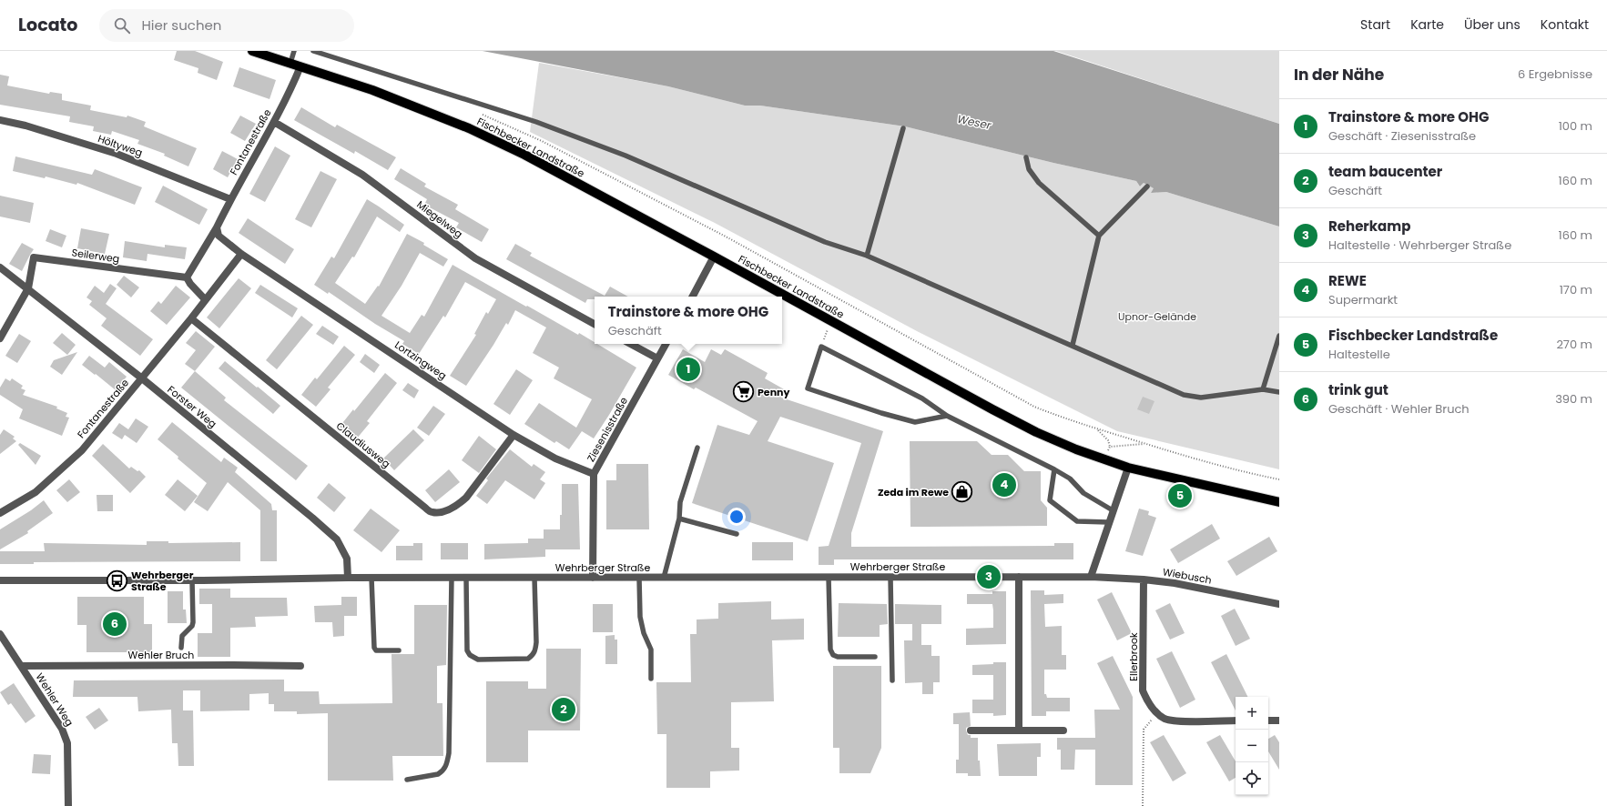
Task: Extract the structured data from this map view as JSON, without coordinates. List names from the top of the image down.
{
  "streets": {
    "main road": ["Fischbecker Landstraße"],
    "street": [
      "Fontanestraße",
      "Höltyweg",
      "Miegelweg",
      "Seilerweg",
      "Lortzingweg",
      "Forster Weg",
      "Ziesenisstraße",
      "Claudiusweg",
      "Wehrberger Straße",
      "Wiebusch",
      "Wehler Bruch",
      "Ellerbrook",
      "Wehler Weg"
    ]
  },
  "crossings": [
    ["Fontanestraße", "Höltyweg"],
    ["Fontanestraße", "Fischbecker Landstraße"],
    ["Fontanestraße", "Miegelweg"],
    ["Fontanestraße", "Seilerweg"],
    ["Fontanestraße", "Lortzingweg"],
    ["Fontanestraße", "Forster Weg"],
    ["Fontanestraße", "Claudiusweg"],
    ["Seilerweg", "Forster Weg"],
    ["Lortzingweg", "Ziesenisstraße"],
    ["Lortzingweg", "Claudiusweg"],
    ["Forster Weg", "Wehrberger Straße"],
    ["Ziesenisstraße", "Wehrberger Straße"],
    ["Wehrberger Straße", "Wiebusch"],
    ["Wiebusch", "Ellerbrook"],
    ["Wehler Bruch", "Wehler Weg"]
  ],
  "water": ["Weser"],
  "parks": ["Upnor-Gelände"],
  "places": {
    "supermarket": ["Penny"],
    "shop": ["Zeda im Rewe"],
    "bus stop": ["Wehrberger Straße"]
  },
  "page": {
    "header": "Locato",
    "search": "Hier suchen",
    "nav": [
      "Start",
      "Karte",
      "Über uns",
      "Kontakt"
    ],
    "heading": ["In der Nähe", "6 Ergebnisse"],
    "list": [
      {
        "mark": "1",
        "name": "Trainstore & more OHG",
        "note": "Geschäft · Ziesenisstraße",
        "value": "100 m"
      },
      {
        "mark": "2",
        "name": "team baucenter",
        "note": "Geschäft",
        "value": "160 m"
      },
      {
        "mark": "3",
        "name": "Reherkamp",
        "note": "Haltestelle · Wehrberger Straße",
        "value": "160 m"
      },
      {
        "mark": "4",
        "name": "REWE",
        "note": "Supermarkt",
        "value": "170 m"
      },
      {
        "mark": "5",
        "name": "Fischbecker Landstraße",
        "note": "Haltestelle",
        "value": "270 m"
      },
      {
        "mark": "6",
        "name": "trink gut",
        "note": "Geschäft · Wehler Bruch",
        "value": "390 m"
      }
    ],
    "popup": ["Trainstore & more OHG", "Geschäft"],
    "pins": [
      "1",
      "4",
      "5",
      "3",
      "6",
      "2"
    ],
    "map_buttons": ["+", "−"]
  }
}
